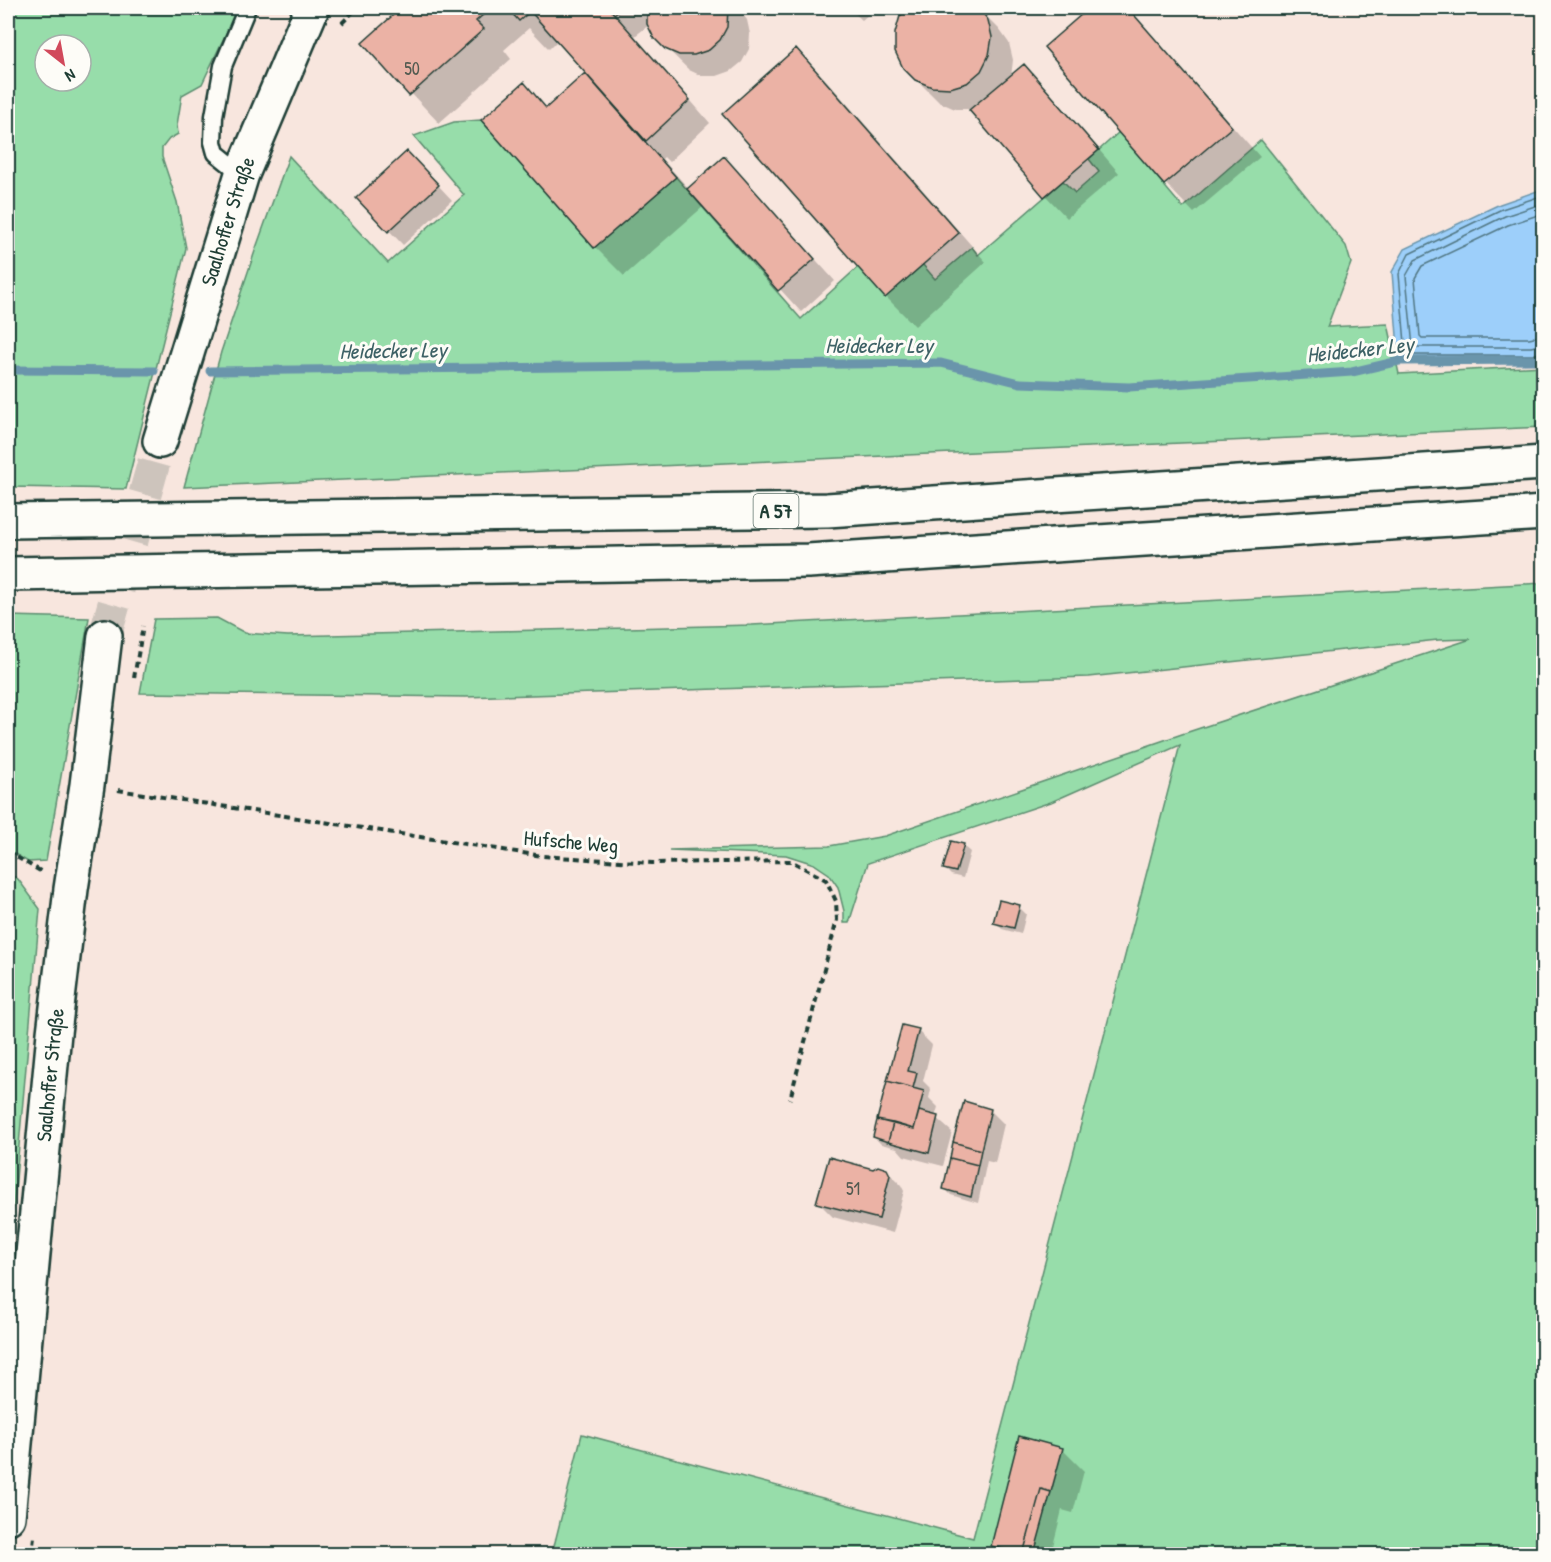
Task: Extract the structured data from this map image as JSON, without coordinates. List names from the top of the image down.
{
  "streets": {
    "main road": ["Saalhoffer Straße", "A 57"],
    "path": ["Hufsche Weg"]
  },
  "crossings": [
    ["Saalhoffer Straße", "Hufsche Weg"]
  ],
  "water": ["Heidecker Ley"],
  "house_numbers": ["50", "51"],
  "north": "bottom right"
}
